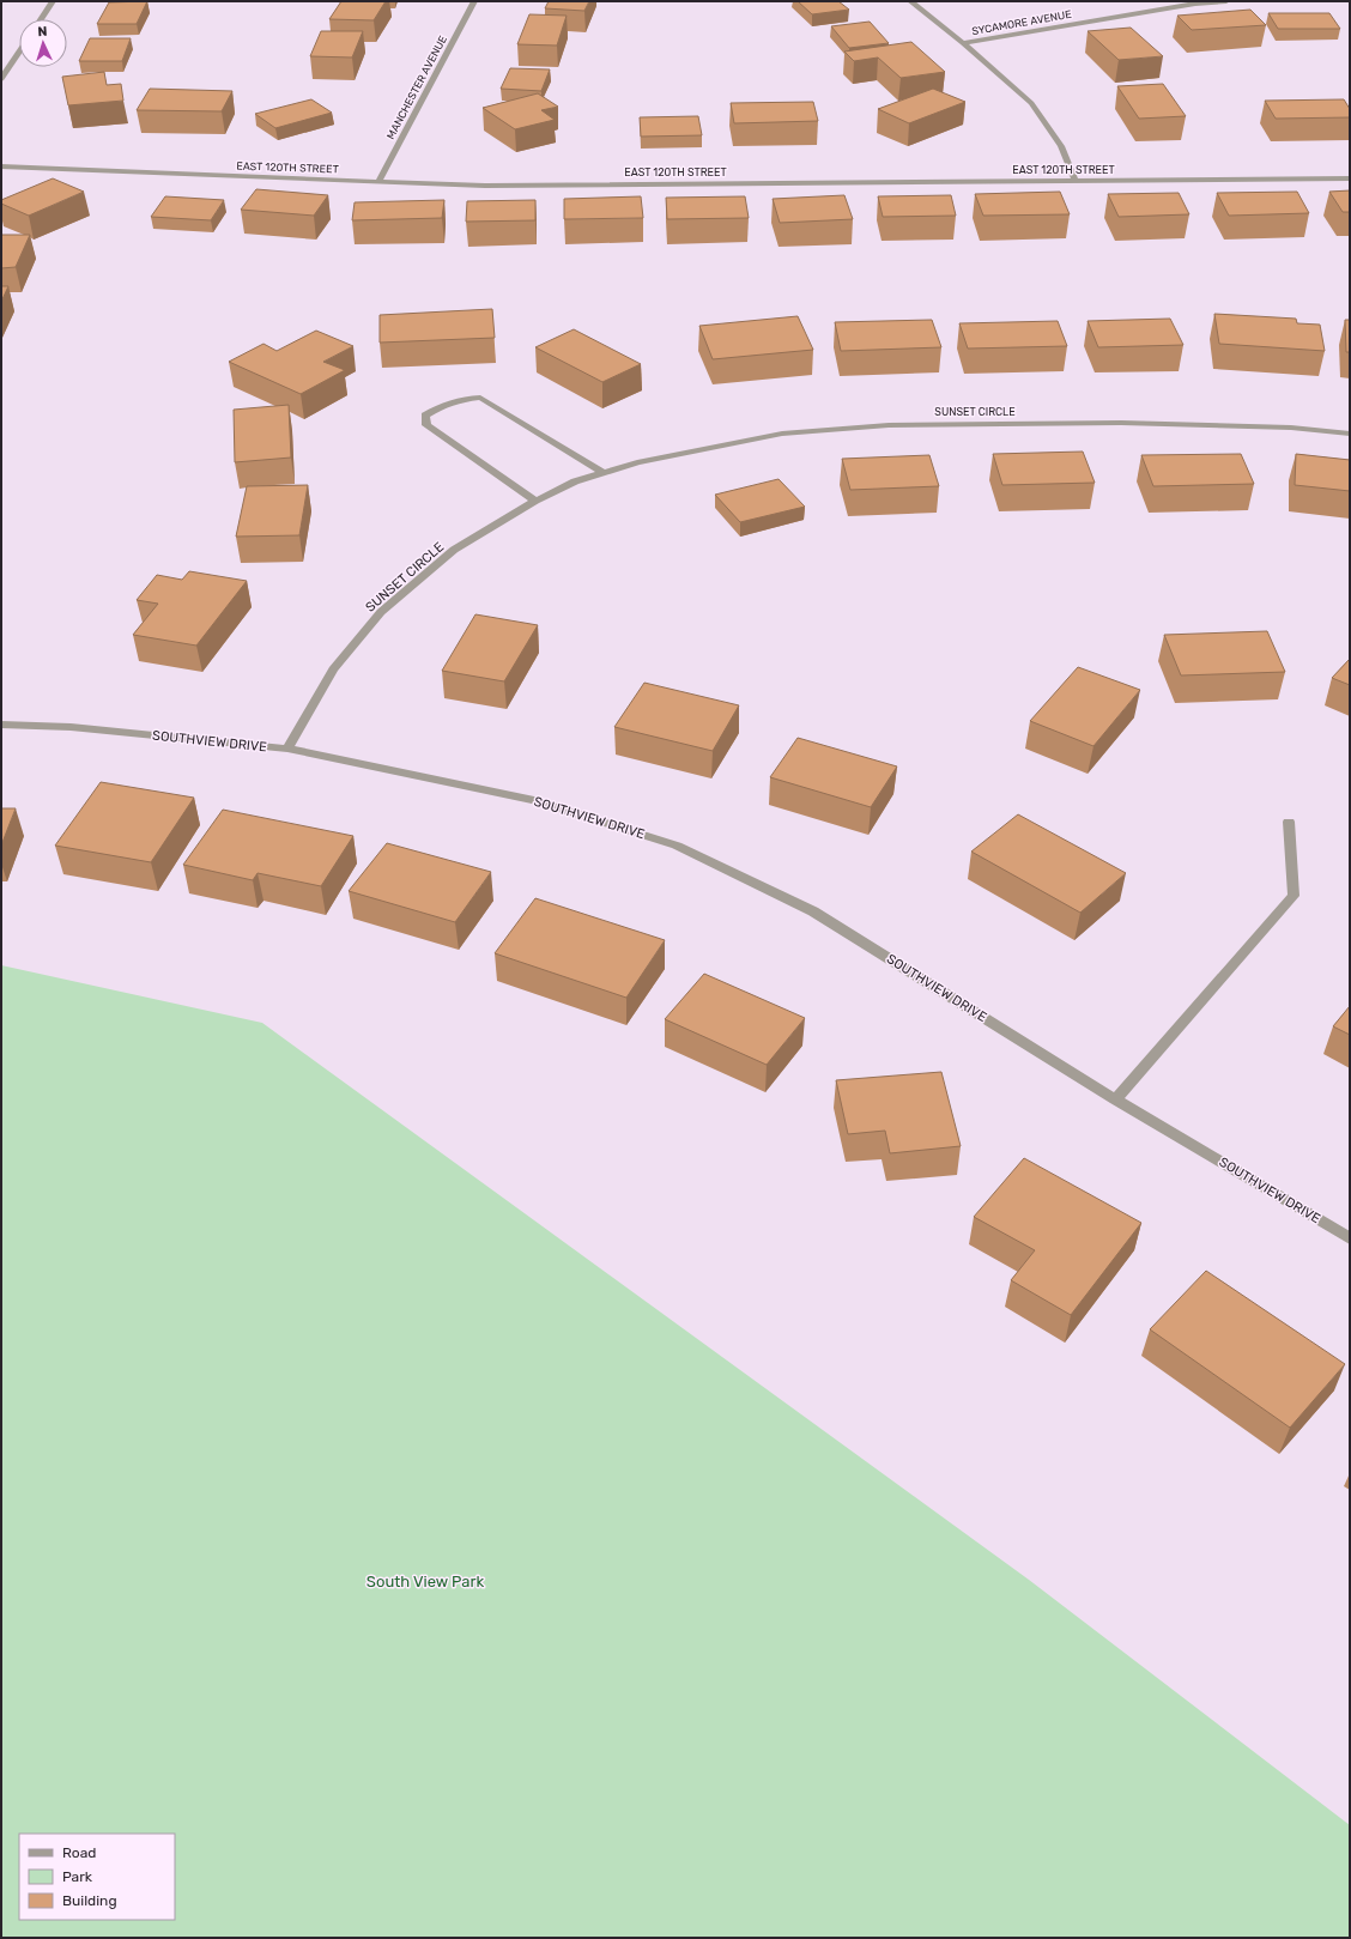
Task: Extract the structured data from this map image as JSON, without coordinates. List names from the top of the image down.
{
  "streets": {
    "street": [
      "SYCAMORE AVENUE",
      "MANCHESTER AVENUE",
      "EAST 120TH STREET",
      "SUNSET CIRCLE",
      "SOUTHVIEW DRIVE"
    ]
  },
  "crossings": [
    ["SYCAMORE AVENUE", "EAST 120TH STREET"],
    ["MANCHESTER AVENUE", "EAST 120TH STREET"],
    ["SUNSET CIRCLE", "SOUTHVIEW DRIVE"]
  ],
  "parks": ["South View Park"],
  "legend": ["Road", "Park", "Building"],
  "north": "top"
}
